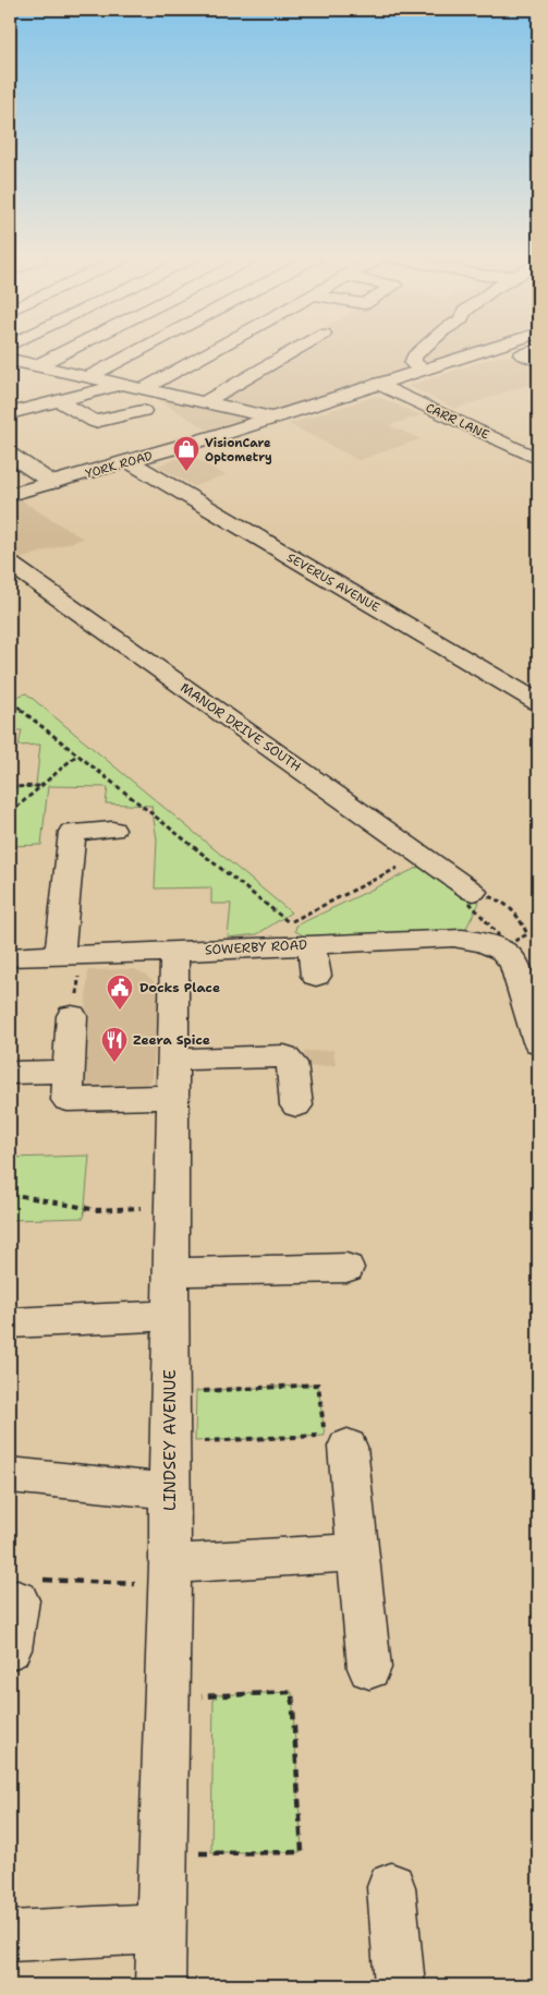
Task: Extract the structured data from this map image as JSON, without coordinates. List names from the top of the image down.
{
  "streets": {
    "street": [
      "CARR LANE",
      "YORK ROAD",
      "SEVERUS AVENUE",
      "MANOR DRIVE SOUTH",
      "SOWERBY ROAD",
      "LINDSEY AVENUE"
    ]
  },
  "crossings": [
    ["CARR LANE", "YORK ROAD"],
    ["YORK ROAD", "SEVERUS AVENUE"],
    ["SOWERBY ROAD", "LINDSEY AVENUE"]
  ],
  "places": {
    "shop": ["VisionCare Optometry"],
    "public building": ["Docks Place"],
    "restaurant": ["Zeera Spice"]
  }
}
